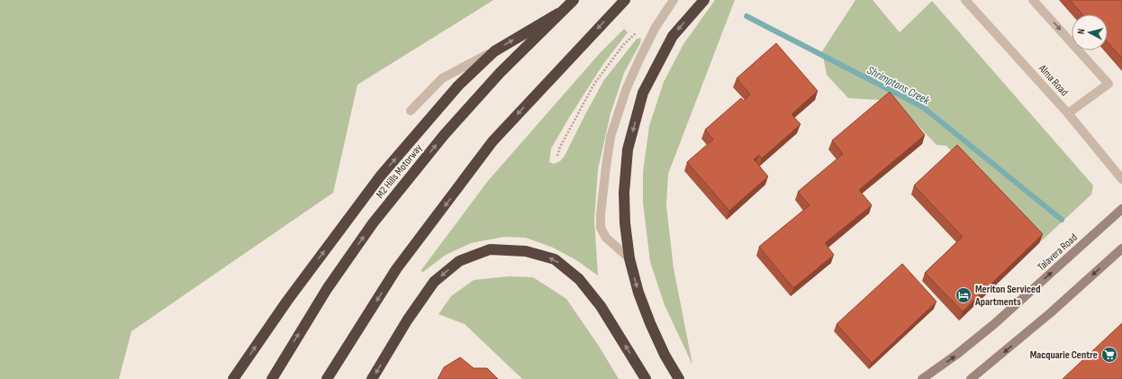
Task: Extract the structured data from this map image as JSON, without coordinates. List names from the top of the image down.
{
  "streets": {
    "highway": ["M2 Hills Motorway"],
    "main road": ["Talavera Road"],
    "street": ["Alma Road"]
  },
  "water": ["Shrimptons Creek"],
  "places": {
    "hotel": ["Meriton Serviced Apartments"],
    "supermarket": ["Macquarie Centre"]
  },
  "north": "left"
}
